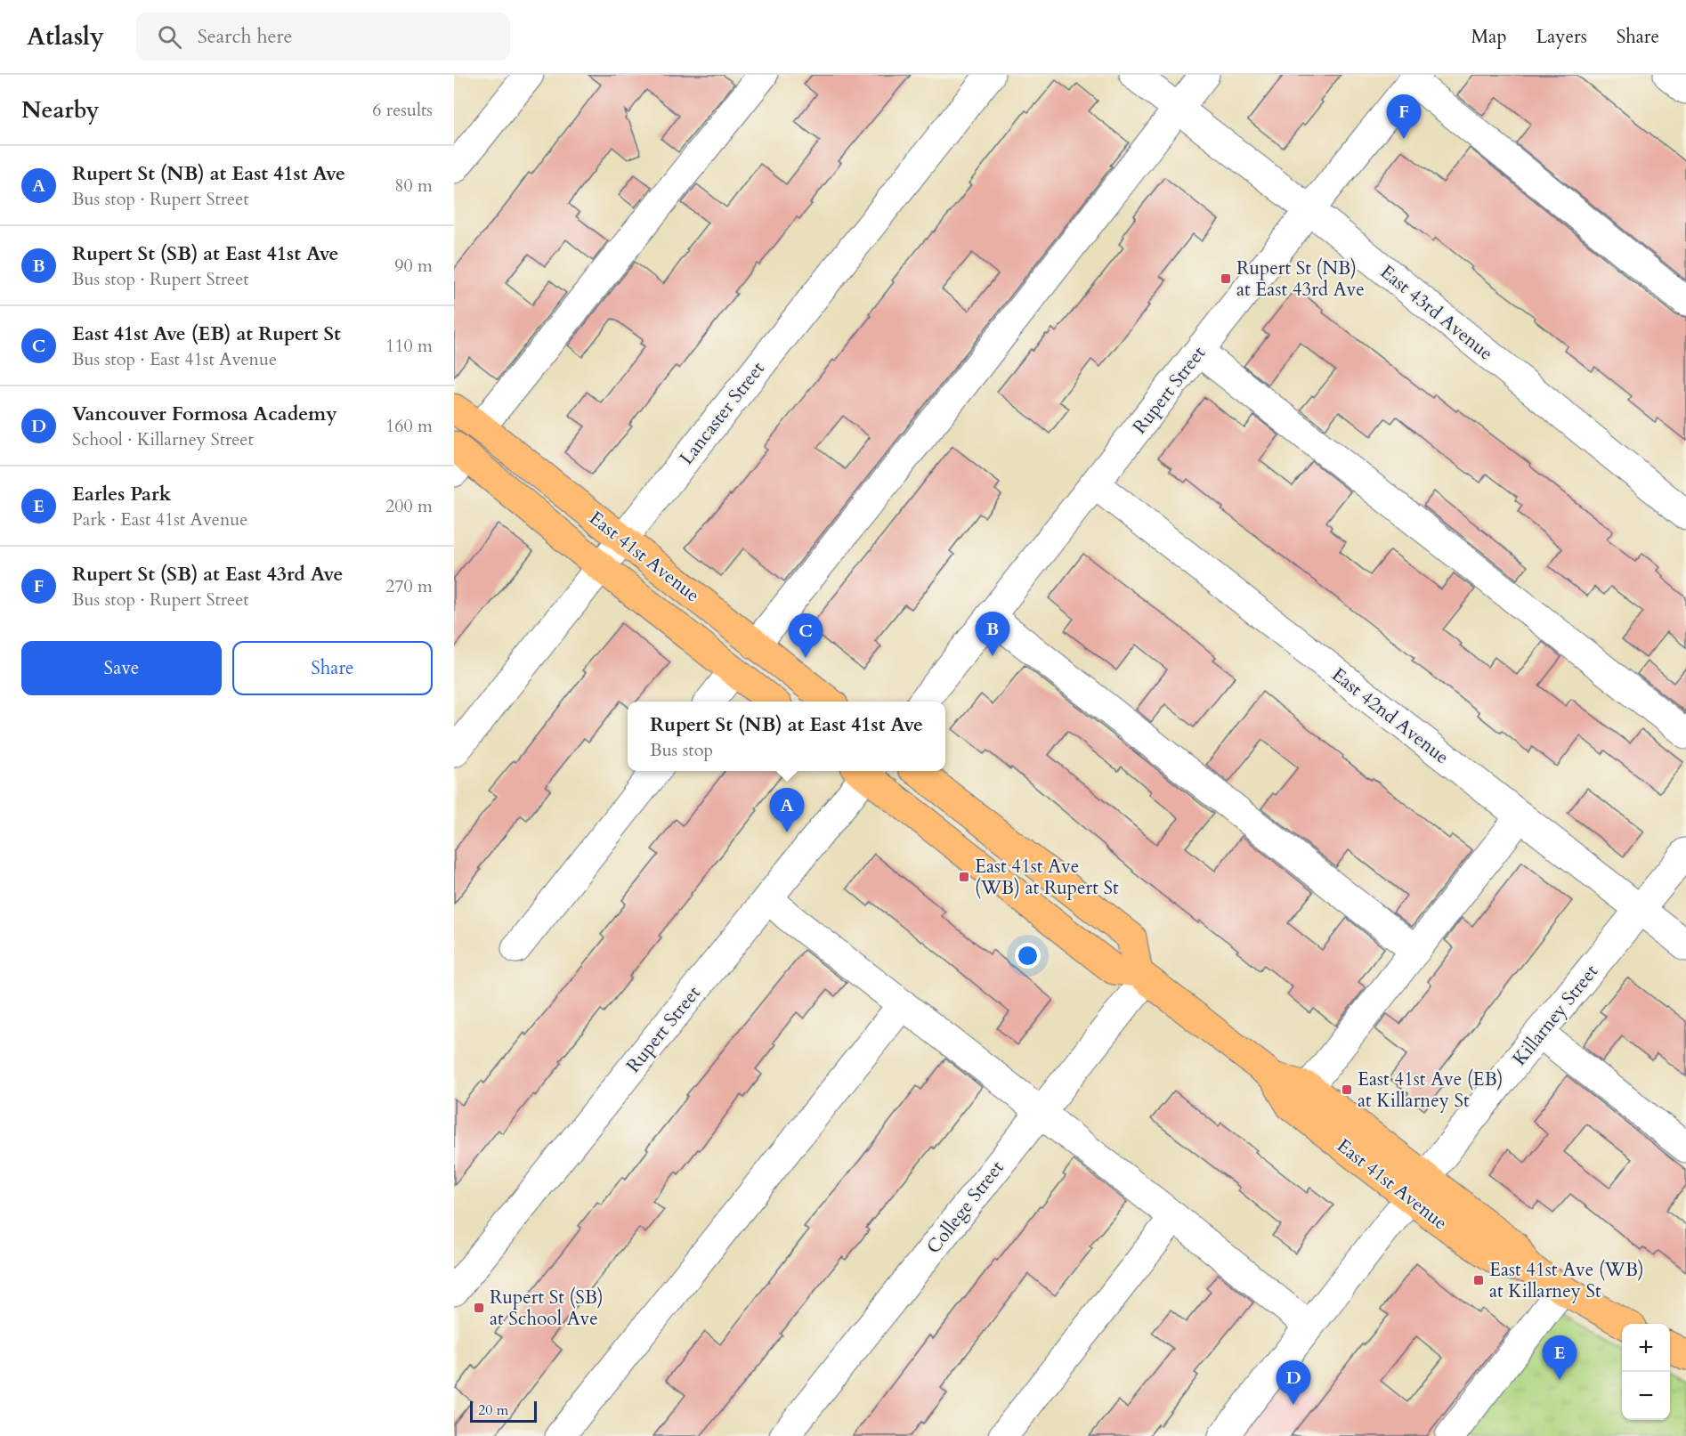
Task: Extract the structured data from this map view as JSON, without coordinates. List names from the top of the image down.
{
  "streets": {
    "main road": ["East 41st Avenue"],
    "street": [
      "East 43rd Avenue",
      "Rupert Street",
      "Lancaster Street",
      "East 42nd Avenue",
      "Killarney Street",
      "College Street"
    ]
  },
  "crossings": [
    ["East 43rd Avenue", "Rupert Street"],
    ["Rupert Street", "East 42nd Avenue"],
    ["Lancaster Street", "East 41st Avenue"],
    ["East 41st Avenue", "Killarney Street"],
    ["East 41st Avenue", "College Street"],
    ["East 42nd Avenue", "Killarney Street"]
  ],
  "places": {
    "transit": [
      "Rupert St (NB) at East 43rd Ave",
      "East 41st Ave (WB) at Rupert St",
      "East 41st Ave (EB) at Killarney St",
      "East 41st Ave (WB) at Killarney St",
      "Rupert St (SB) at School Ave"
    ]
  },
  "scale_bar": "20 m",
  "page": {
    "header": "Atlasly",
    "search": "Search here",
    "nav": ["Map", "Layers", "Share"],
    "heading": ["Nearby", "6 results"],
    "pins": [
      "F",
      "B",
      "C",
      "A",
      "E",
      "D"
    ],
    "list": [
      {
        "mark": "A",
        "name": "Rupert St (NB) at East 41st Ave",
        "note": "Bus stop · Rupert Street",
        "value": "80 m"
      },
      {
        "mark": "B",
        "name": "Rupert St (SB) at East 41st Ave",
        "note": "Bus stop · Rupert Street",
        "value": "90 m"
      },
      {
        "mark": "C",
        "name": "East 41st Ave (EB) at Rupert St",
        "note": "Bus stop · East 41st Avenue",
        "value": "110 m"
      },
      {
        "mark": "D",
        "name": "Vancouver Formosa Academy",
        "note": "School · Killarney Street",
        "value": "160 m"
      },
      {
        "mark": "E",
        "name": "Earles Park",
        "note": "Park · East 41st Avenue",
        "value": "200 m"
      },
      {
        "mark": "F",
        "name": "Rupert St (SB) at East 43rd Ave",
        "note": "Bus stop · Rupert Street",
        "value": "270 m"
      }
    ],
    "buttons": ["Save", "Share"],
    "popup": ["Rupert St (NB) at East 41st Ave", "Bus stop"],
    "map_buttons": ["+", "−"],
    "scale": "20 m"
  }
}
